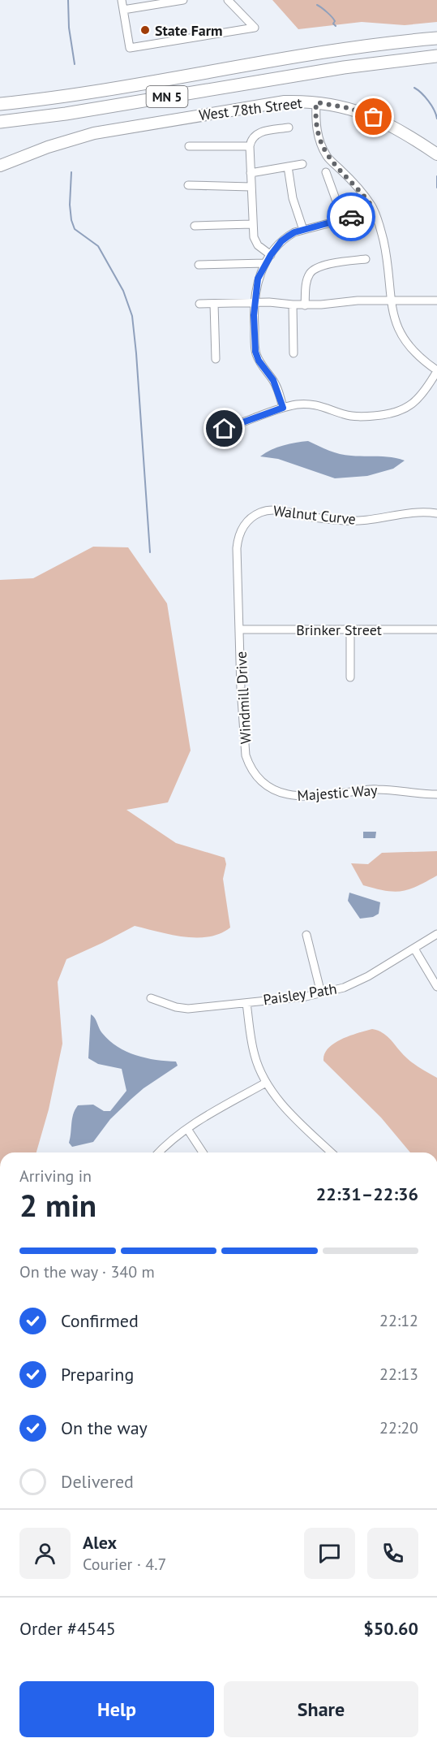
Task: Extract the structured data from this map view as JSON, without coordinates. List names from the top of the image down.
{
  "streets": {
    "main road": ["MN 5"],
    "street": [
      "West 78th Street",
      "Walnut Curve",
      "Brinker Street",
      "Windmill Drive",
      "Majestic Way",
      "Paisley Path"
    ]
  },
  "crossings": [
    ["Walnut Curve", "Brinker Street"],
    ["Walnut Curve", "Windmill Drive"],
    ["Brinker Street", "Windmill Drive"],
    ["Windmill Drive", "Majestic Way"]
  ],
  "places": ["State Farm"],
  "page": {
    "heading": ["2 min", "Arriving in", "22:31–22:36"],
    "panel": [
      "Alex",
      "Courier · 4.7",
      "Order #4545",
      "$50.60"
    ],
    "bar": "On the way · 340 m",
    "list": [
      ["Confirmed", "22:12"],
      ["Preparing", "22:13"],
      ["On the way", "22:20"],
      "Delivered"
    ],
    "buttons": ["Help", "Share"]
  }
}
